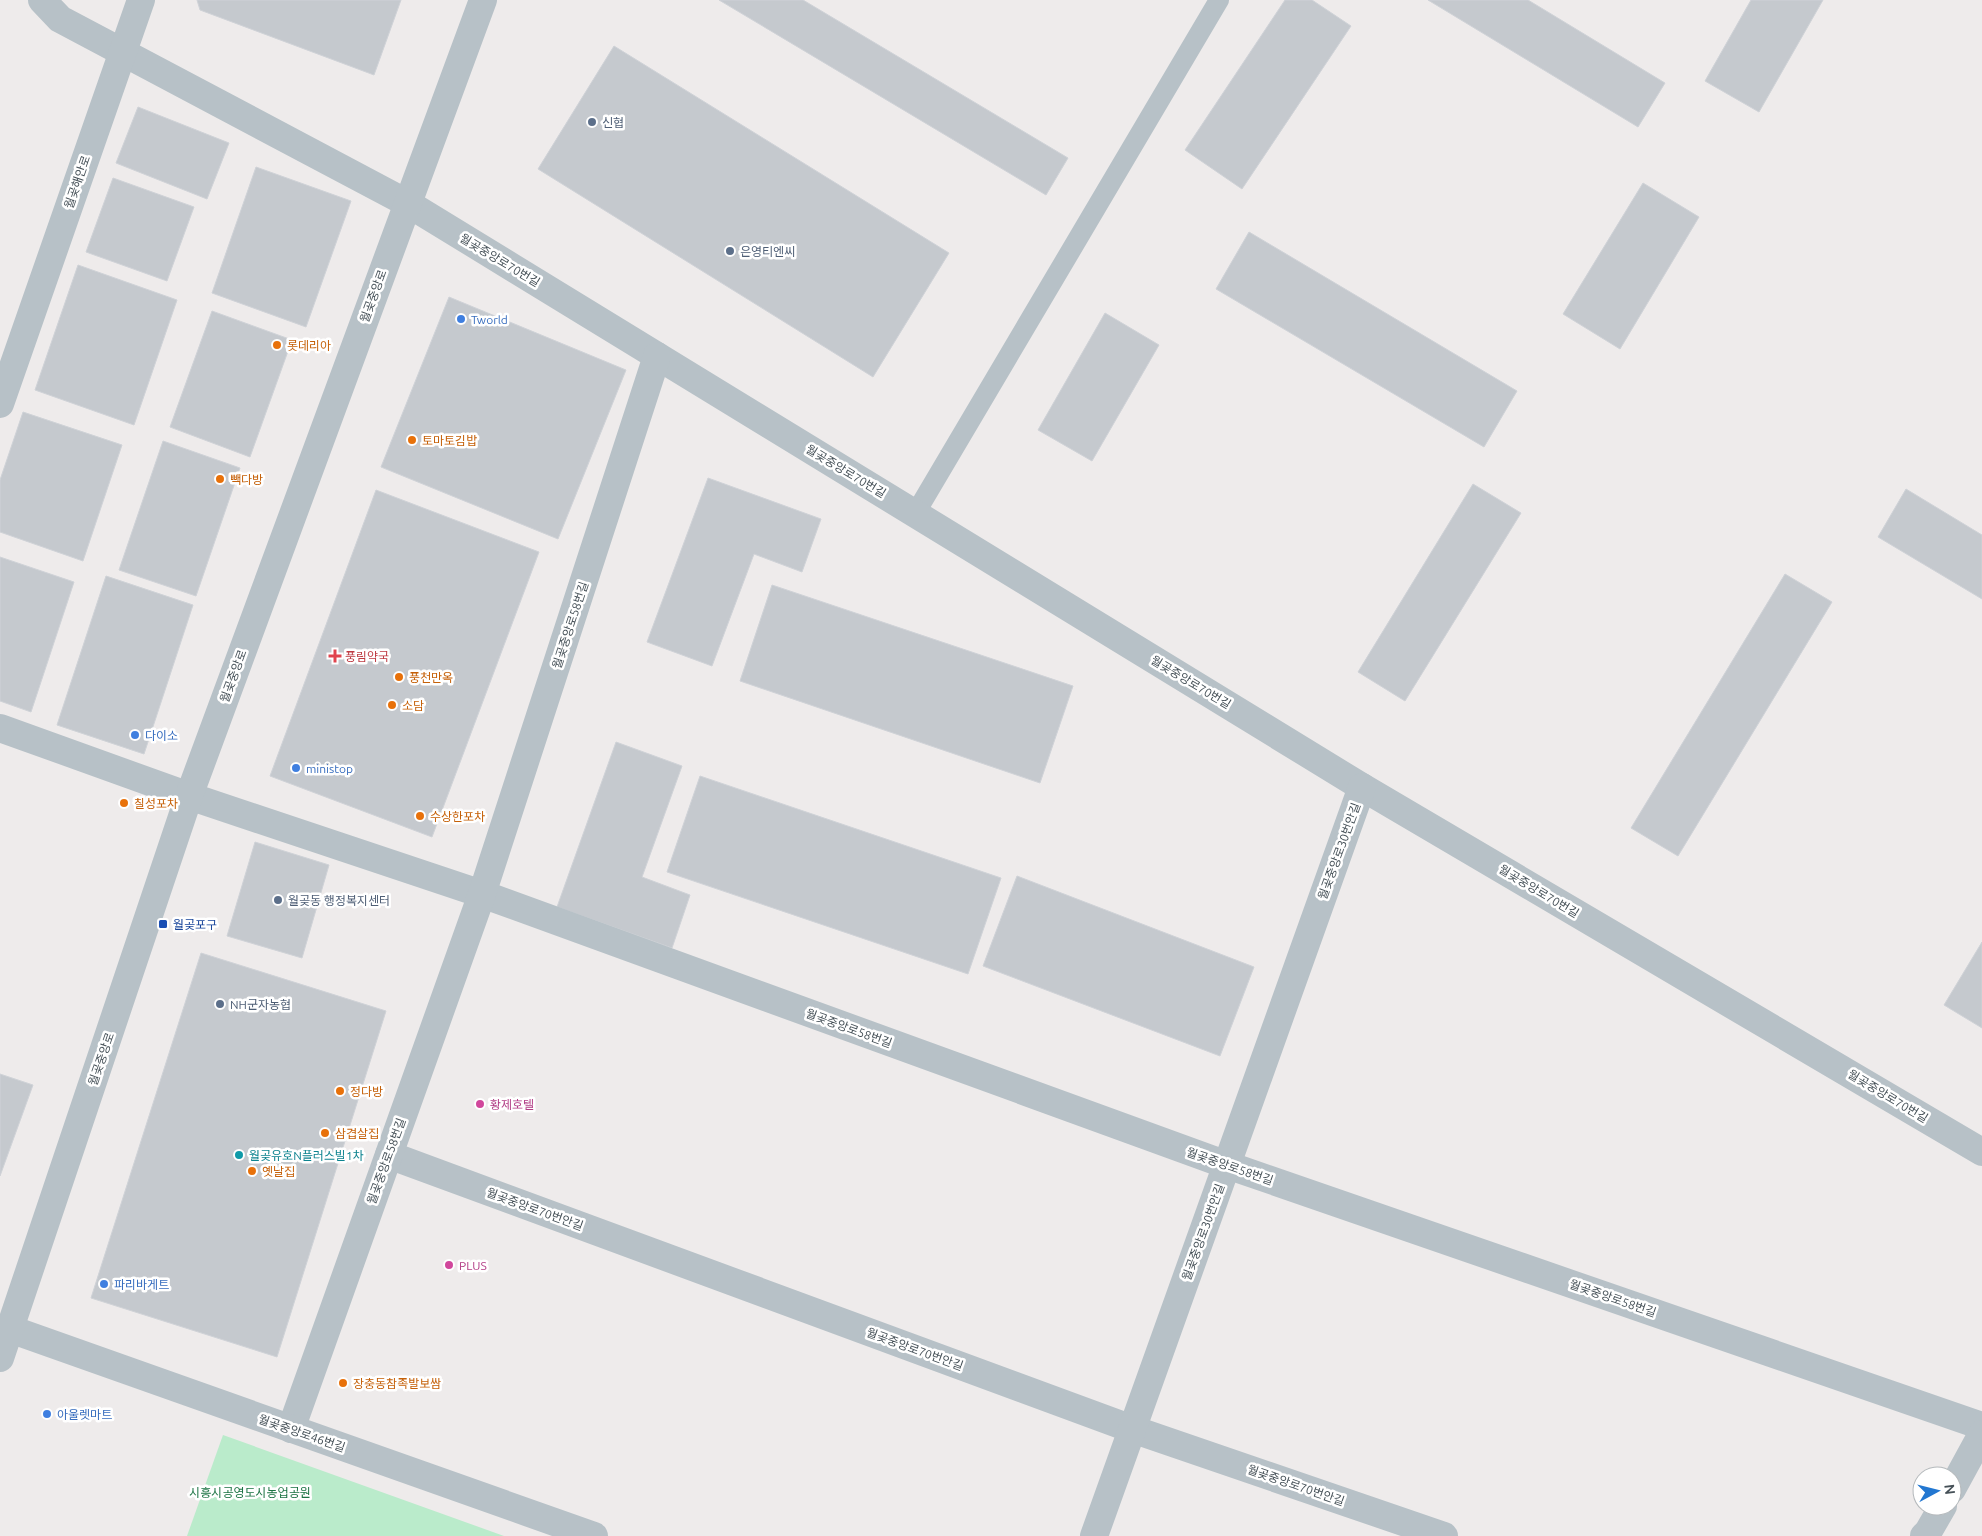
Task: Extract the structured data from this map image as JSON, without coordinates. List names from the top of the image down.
{
  "streets": {
    "street": [
      "월곶해안로",
      "월곶중앙로70번길",
      "월곶중앙로",
      "월곶중앙로58번길",
      "월곶중앙로30번안길",
      "월곶중앙로70번안길",
      "월곶중앙로46번길"
    ]
  },
  "crossings": [
    ["월곶해안로", "월곶중앙로70번길"],
    ["월곶중앙로70번길", "월곶중앙로"],
    ["월곶중앙로70번길", "월곶중앙로58번길"],
    ["월곶중앙로70번길", "월곶중앙로30번안길"],
    ["월곶중앙로", "월곶중앙로58번길"],
    ["월곶중앙로", "월곶중앙로46번길"],
    ["월곶중앙로58번길", "월곶중앙로30번안길"],
    ["월곶중앙로58번길", "월곶중앙로70번안길"],
    ["월곶중앙로58번길", "월곶중앙로46번길"],
    ["월곶중앙로30번안길", "월곶중앙로70번안길"]
  ],
  "parks": ["시흥시공영도시농업공원"],
  "places": {
    "other": [
      "신협",
      "은영티엔씨",
      "Tworld",
      "롯데리아",
      "토마토김밥",
      "빽다방",
      "풍천만옥",
      "소담",
      "다이소",
      "ministop",
      "칠성포차",
      "수상한포차",
      "월곶동 행정복지센터",
      "NH군자농협",
      "정다방",
      "황제호텔",
      "삼겹살집",
      "월곶유호N플러스빌1차",
      "옛날집",
      "PLUS",
      "파리바게트",
      "장충동참족발보쌈",
      "아울렛마트"
    ],
    "health": ["풍림약국"],
    "transit": ["월곶포구"]
  },
  "north": "right"
}
